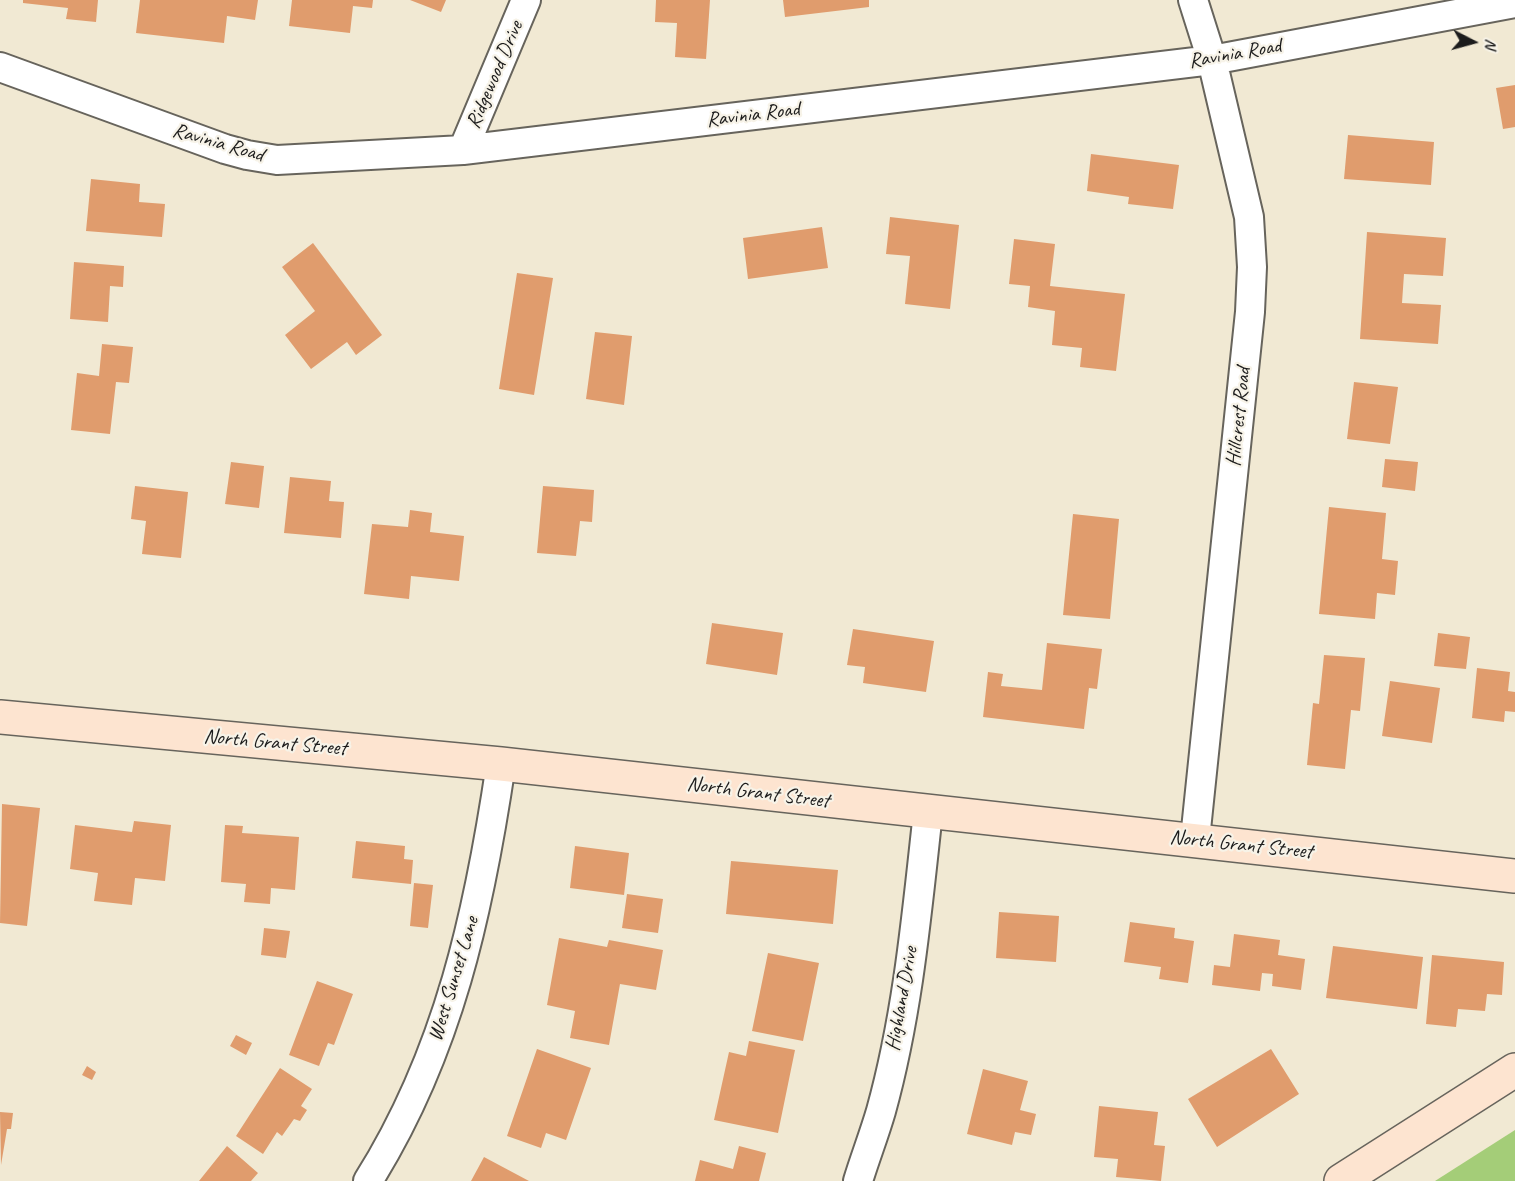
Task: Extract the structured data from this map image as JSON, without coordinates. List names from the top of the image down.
{
  "streets": {
    "street": [
      "Ravinia Road",
      "Ridgewood Drive",
      "Hillcrest Road",
      "North Grant Street",
      "West Sunset Lane",
      "Highland Drive"
    ]
  },
  "crossings": [
    ["Ravinia Road", "Ridgewood Drive"],
    ["Ravinia Road", "Hillcrest Road"],
    ["Hillcrest Road", "North Grant Street"],
    ["North Grant Street", "West Sunset Lane"],
    ["North Grant Street", "Highland Drive"]
  ],
  "north": "right"
}
